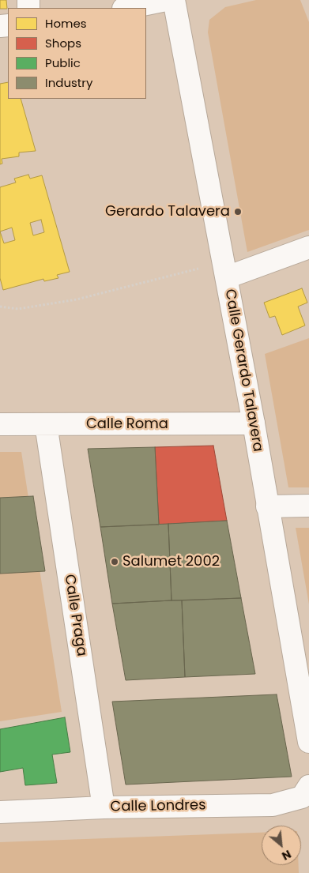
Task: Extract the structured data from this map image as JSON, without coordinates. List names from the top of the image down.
{
  "streets": {
    "street": [
      "Calle Gerardo Talavera",
      "Calle Roma",
      "Calle Praga",
      "Calle Londres"
    ]
  },
  "crossings": [
    ["Calle Gerardo Talavera", "Calle Roma"],
    ["Calle Roma", "Calle Praga"],
    ["Calle Praga", "Calle Londres"]
  ],
  "places": ["Gerardo Talavera", "Salumet 2002"],
  "legend": [
    "Homes",
    "Shops",
    "Public",
    "Industry"
  ],
  "north": "bottom right"
}
